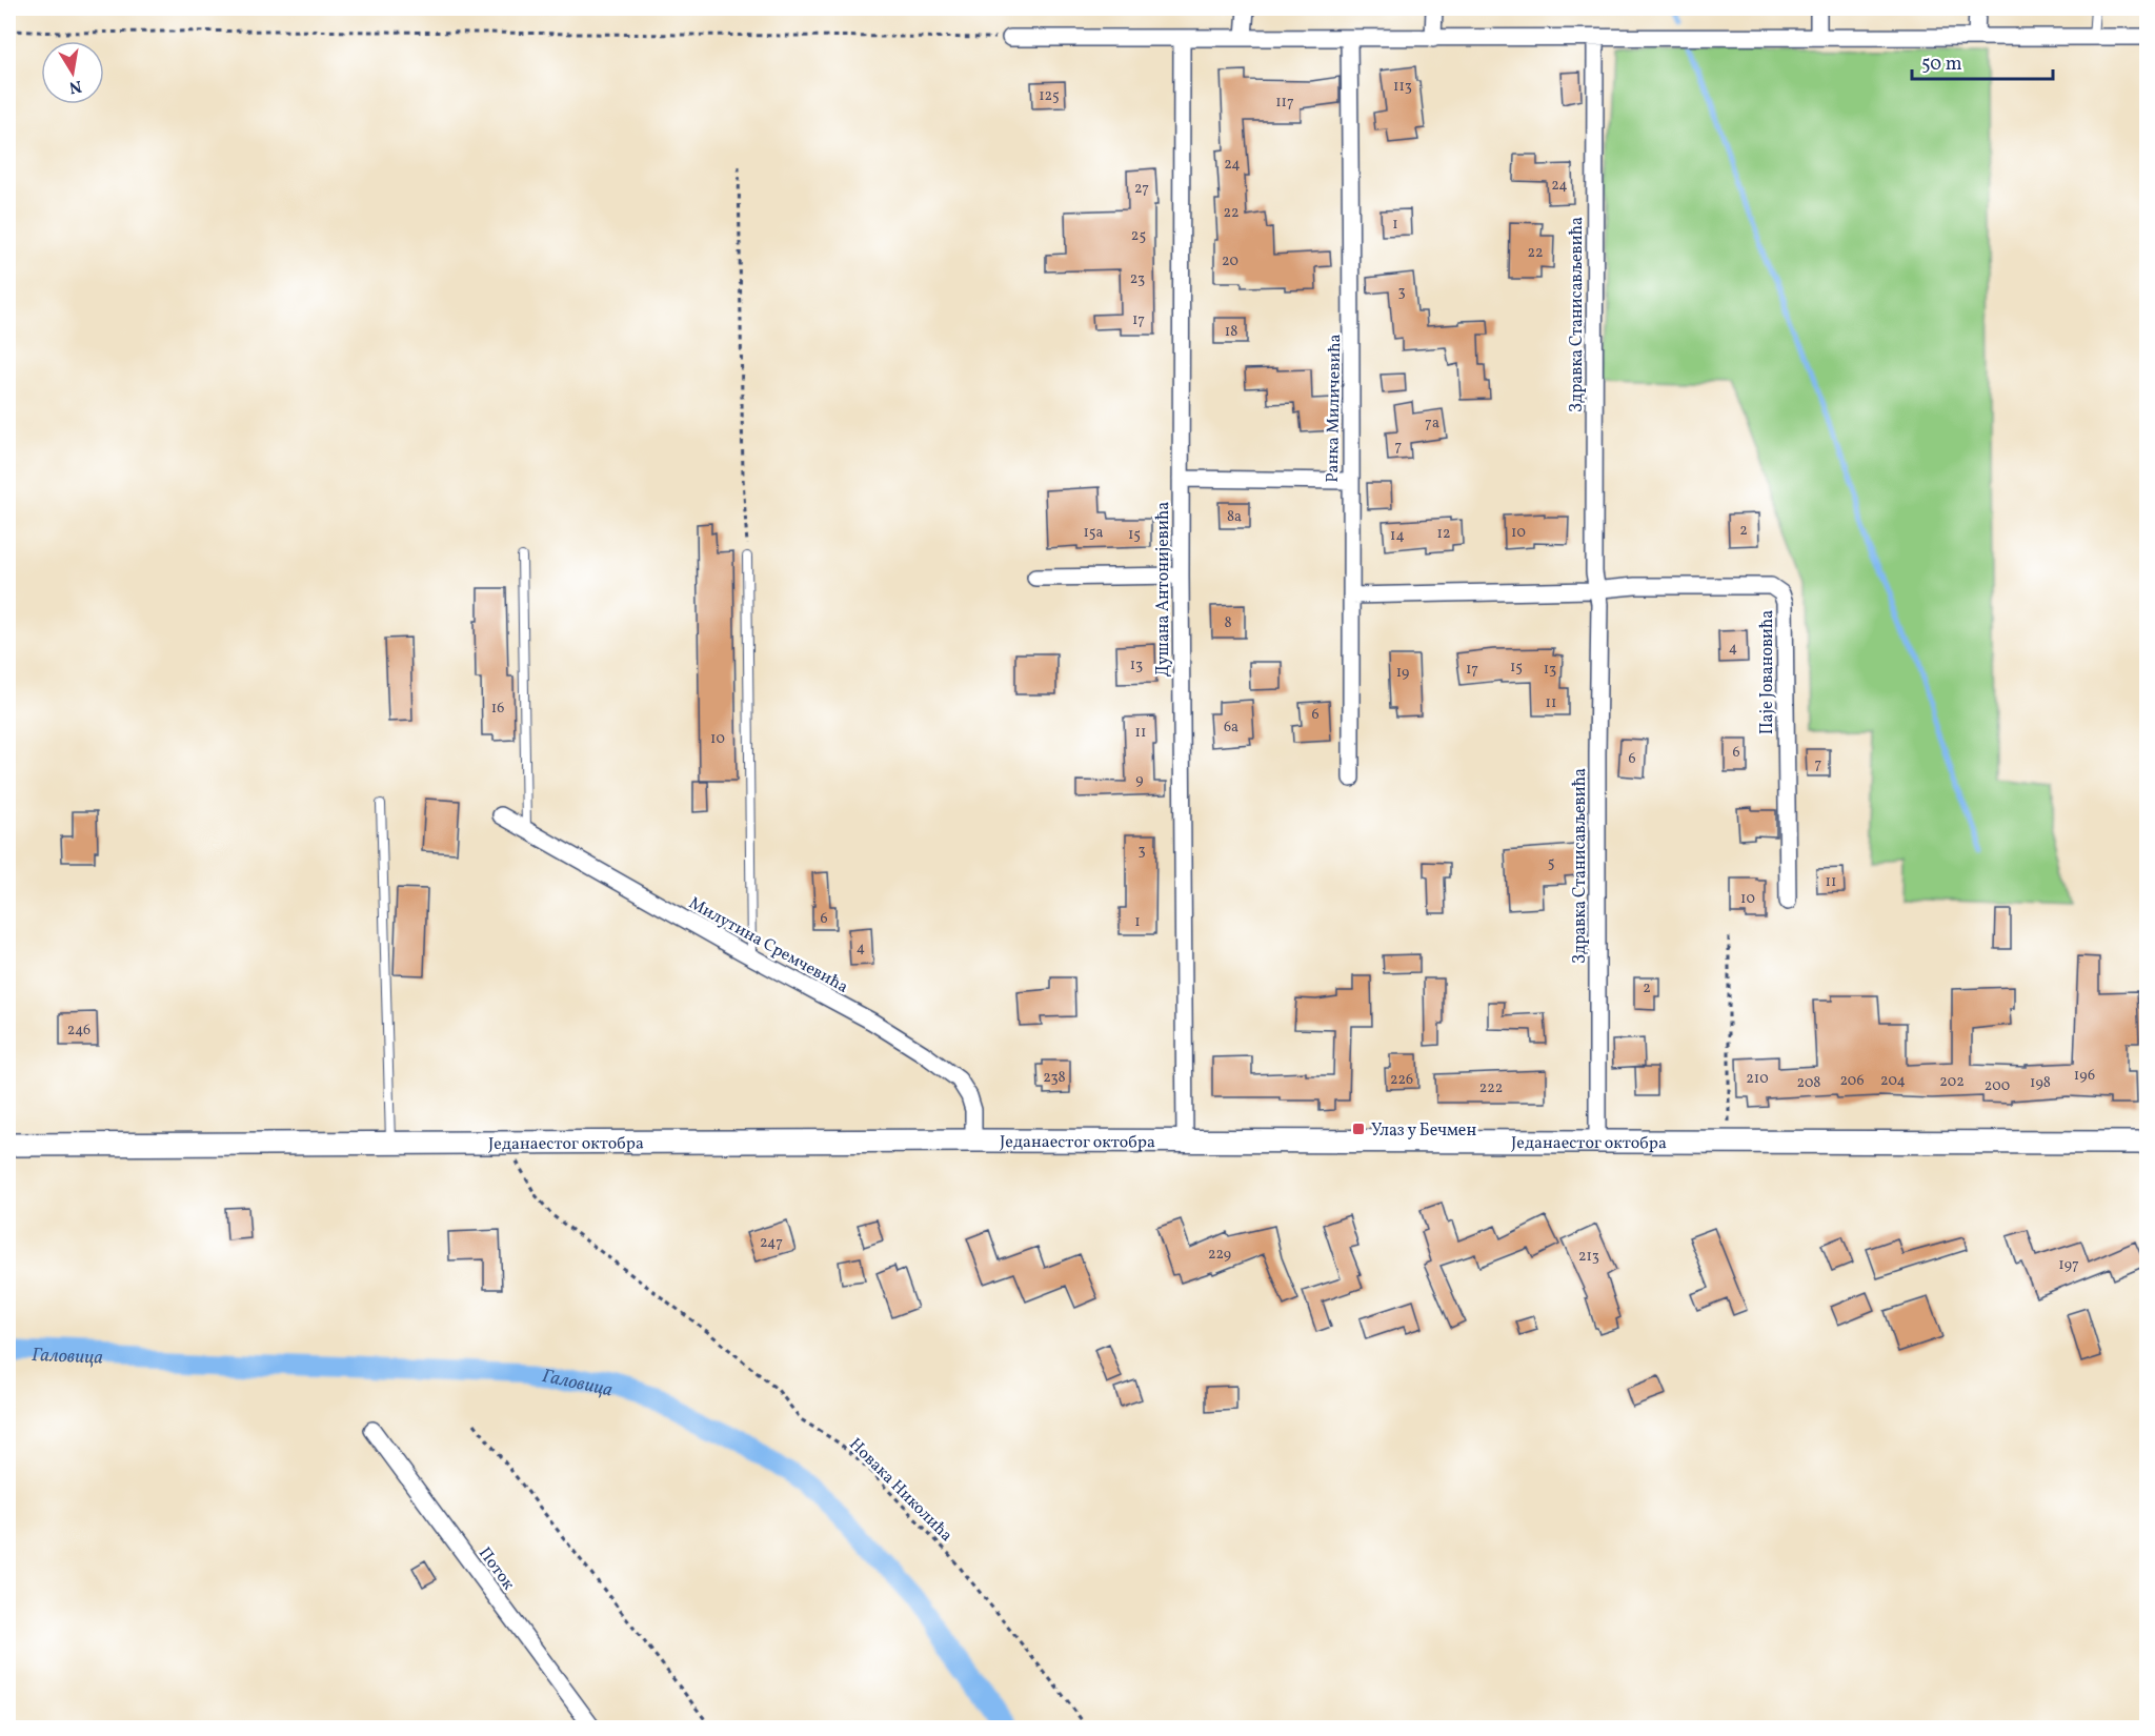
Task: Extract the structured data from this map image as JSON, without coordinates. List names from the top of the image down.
{
  "streets": {
    "main road": ["Једанаестог октобра"],
    "street": [
      "Здравка Станисављевића",
      "Ранка Миличевића",
      "Душана Антонијевића",
      "Паје Јовановића",
      "Милутина Сремчевића",
      "Поток"
    ],
    "path": ["Новака Николића"]
  },
  "crossings": [
    ["Здравка Станисављевића", "Паје Јовановића"],
    ["Здравка Станисављевића", "Једанаестог октобра"],
    ["Душана Антонијевића", "Једанаестог октобра"],
    ["Милутина Сремчевића", "Једанаестог октобра"],
    ["Једанаестог октобра", "Новака Николића"]
  ],
  "water": ["Галовица"],
  "places": {
    "transit": ["Улаз у Бечмен"]
  },
  "house_numbers": [
    "113",
    "125",
    "117",
    "24",
    "24",
    "27",
    "22",
    "1",
    "25",
    "22",
    "20",
    "23",
    "3",
    "17",
    "18",
    "7a",
    "7",
    "8a",
    "2",
    "15a",
    "10",
    "12",
    "15",
    "14",
    "8",
    "4",
    "13",
    "15",
    "17",
    "13",
    "19",
    "11",
    "16",
    "6",
    "6a",
    "11",
    "10",
    "6",
    "6",
    "7",
    "9",
    "3",
    "5",
    "11",
    "10",
    "6",
    "1",
    "4",
    "2",
    "246",
    "196",
    "238",
    "210",
    "226",
    "206",
    "204",
    "202",
    "208",
    "198",
    "200",
    "222",
    "247",
    "229",
    "213",
    "197"
  ],
  "scale_bar": "50 m",
  "north": "bottom"
}
